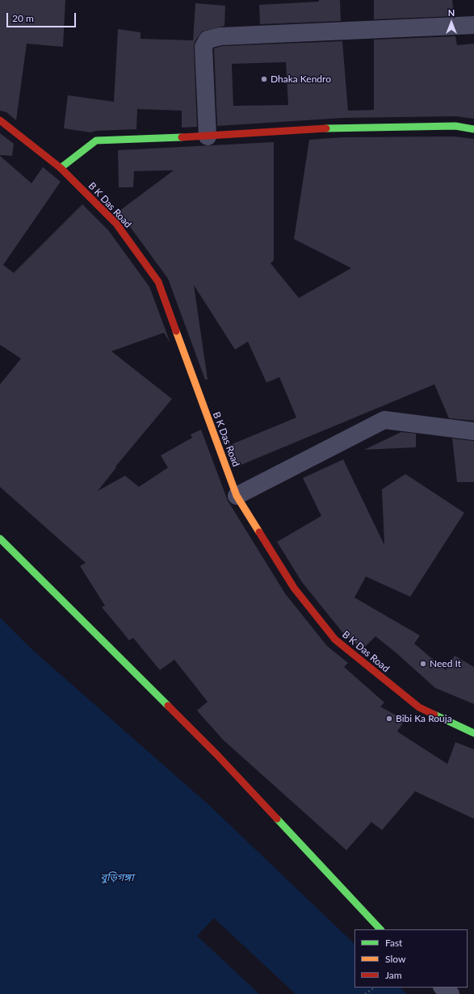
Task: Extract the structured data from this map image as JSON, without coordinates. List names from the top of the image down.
{
  "streets": {
    "street": ["B K Das Road"]
  },
  "water": ["বুড়িগঙ্গা"],
  "places": ["Dhaka Kendro", "Need It", "Bibi Ka Rouja"],
  "legend": ["Fast", "Slow", "Jam"],
  "scale_bar": "20 m",
  "north": "top"
}
